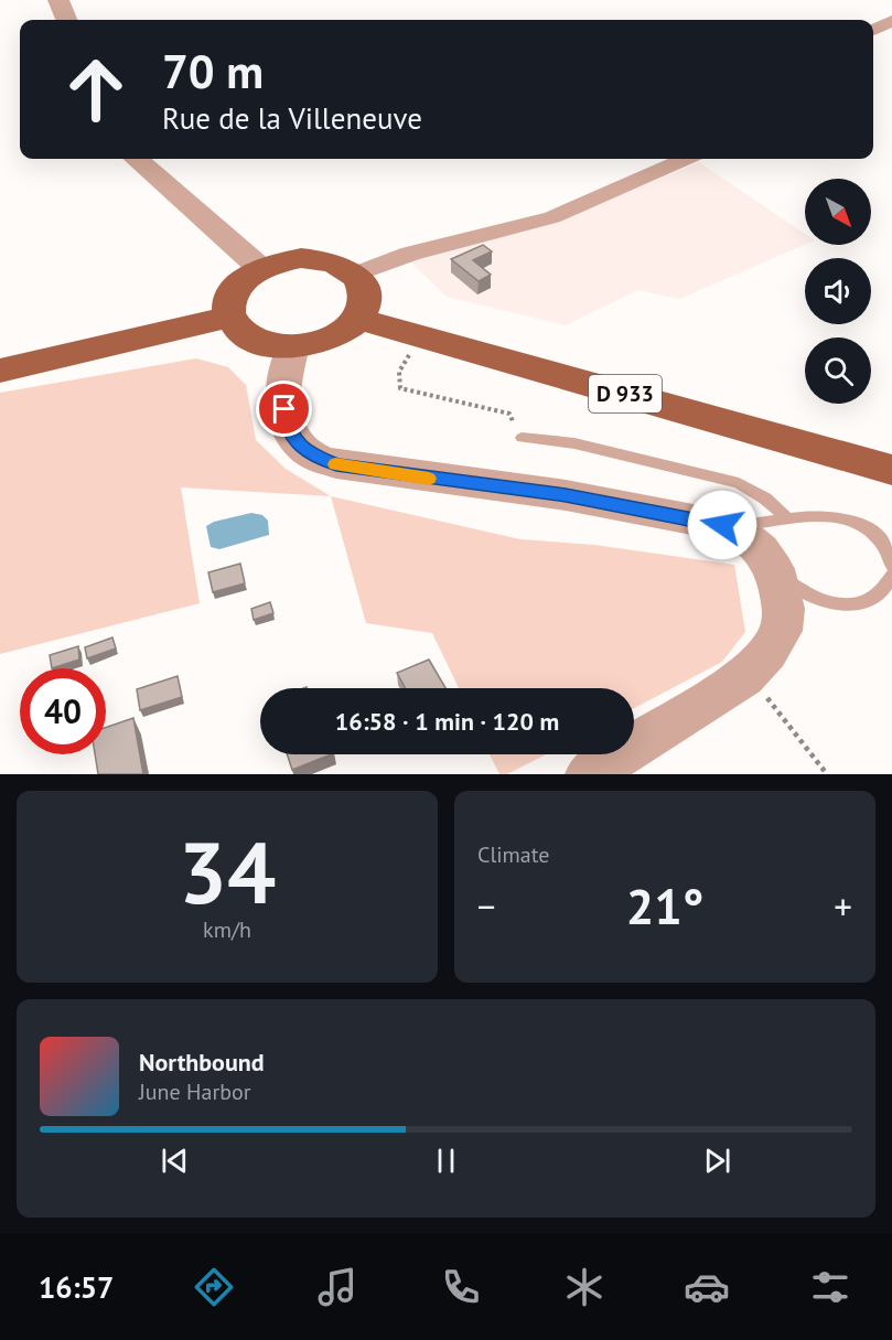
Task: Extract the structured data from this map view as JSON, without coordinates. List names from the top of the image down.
{
  "streets": {
    "main road": ["D 933"]
  },
  "north": "bottom right",
  "page": {
    "turn": ["70 m", "Rue de la Villeneuve"],
    "limit": "40",
    "trip": "16:58 · 1 min · 120 m",
    "tile": [
      ["34", "km/h"],
      "Climate"
    ],
    "heat": ["−", "21°", "+"],
    "song": ["Northbound", "June Harbor"],
    "tabs": "16:57"
  }
}
